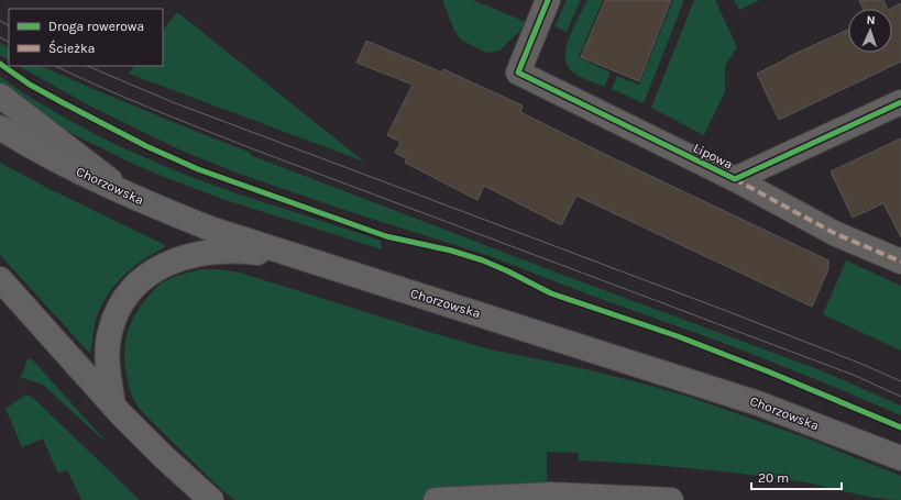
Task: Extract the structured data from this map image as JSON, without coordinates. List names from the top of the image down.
{
  "streets": {
    "main road": ["Chorzowska"],
    "street": ["Lipowa"]
  },
  "legend": ["Droga rowerowa", "Ścieżka"],
  "scale_bar": "20 m",
  "north": "top"
}
